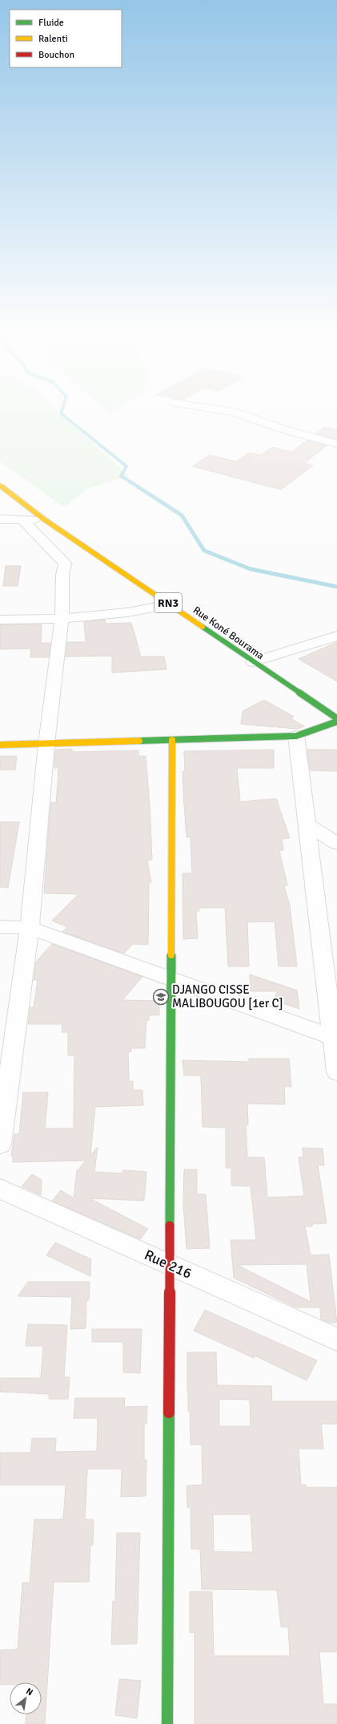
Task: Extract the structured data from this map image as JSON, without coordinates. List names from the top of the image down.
{
  "streets": {
    "main road": ["RN3", "Rue Koné Bourama"],
    "street": ["Rue 216"]
  },
  "places": {
    "school or university": ["DJANGO CISSE MALIBOUGOU [1er C]"]
  },
  "legend": ["Fluide", "Ralenti", "Bouchon"],
  "north": "top right"
}
